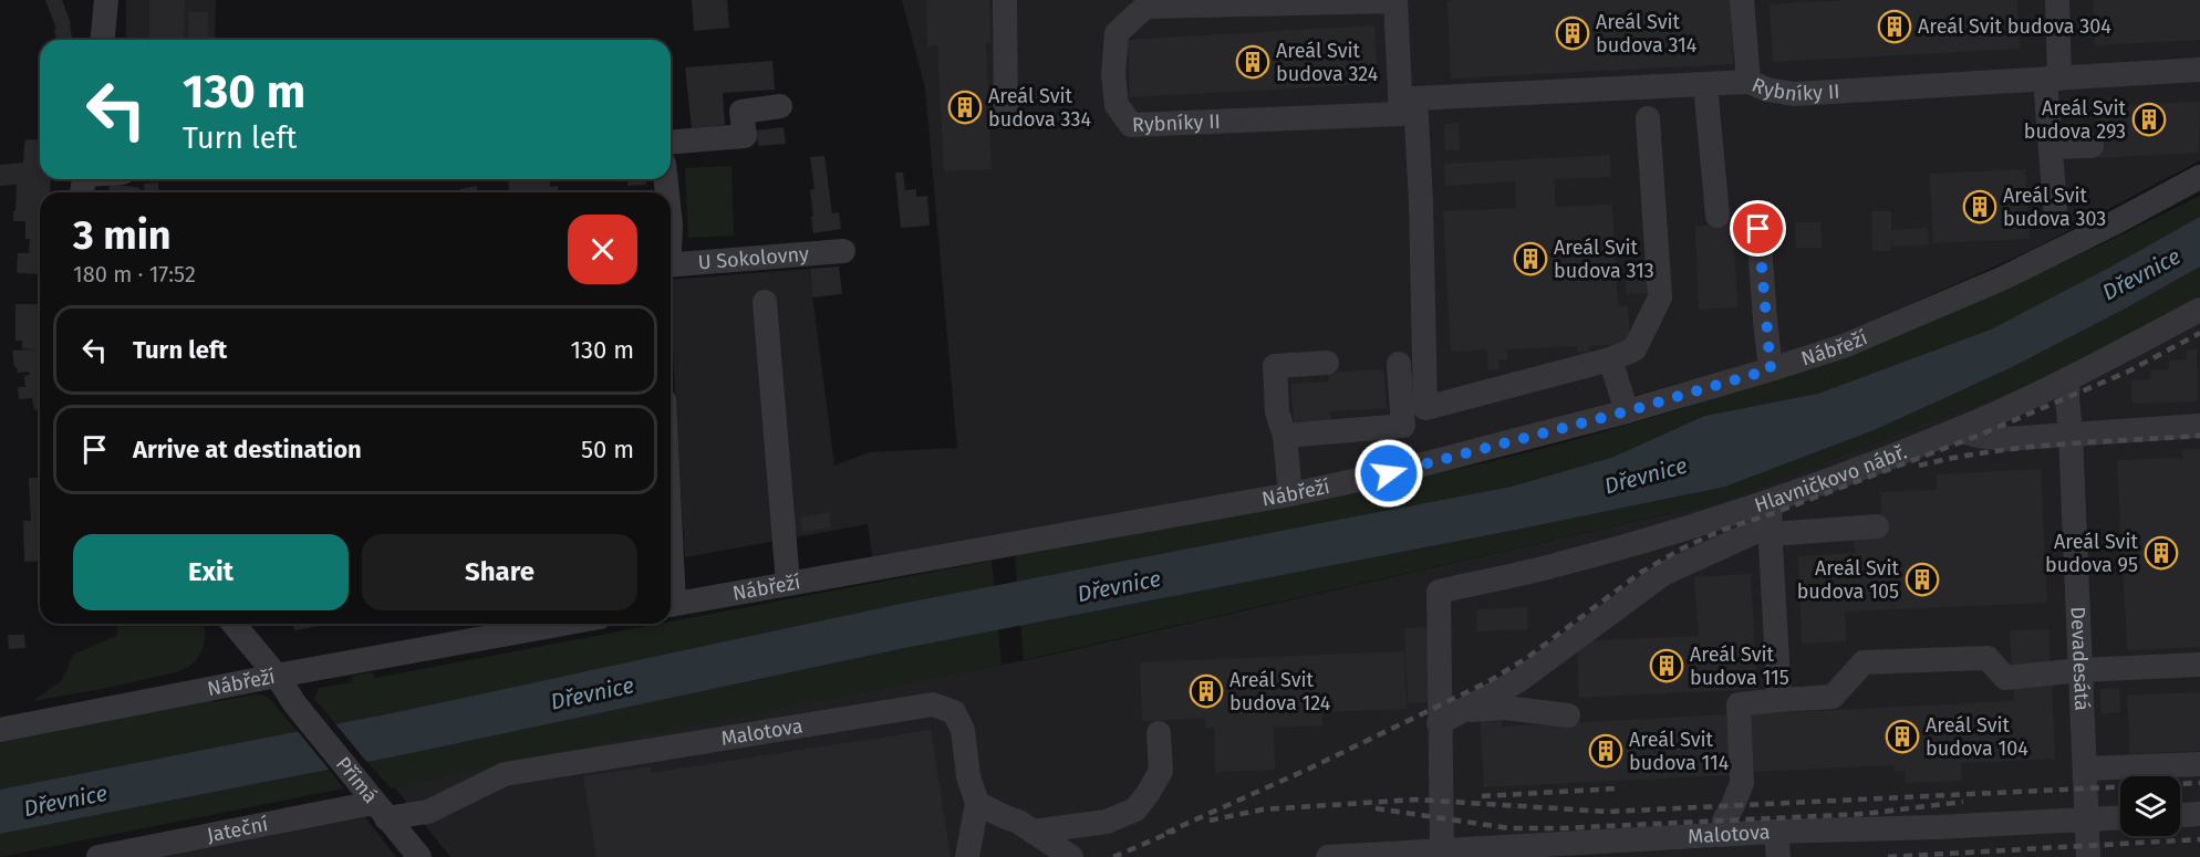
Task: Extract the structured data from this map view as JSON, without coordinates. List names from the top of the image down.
{
  "streets": {
    "street": [
      "Rybníky II",
      "U Sokolovny",
      "Nábřeží",
      "Hlavničkovo nábř.",
      "Devadesátá",
      "Malotova",
      "Přímá",
      "Jateční"
    ]
  },
  "crossings": [
    ["Nábřeží", "Přímá"],
    ["Hlavničkovo nábř.", "Devadesátá"],
    ["Devadesátá", "Malotova"],
    ["Malotova", "Přímá"],
    ["Malotova", "Jateční"],
    ["Přímá", "Jateční"]
  ],
  "water": ["Dřevnice"],
  "places": {
    "building": [
      "Areál Svit budova 304",
      "Areál Svit budova 314",
      "Areál Svit budova 324",
      "Areál Svit budova 334",
      "Areál Svit budova 293",
      "Areál Svit budova 303",
      "Areál Svit budova 313",
      "Areál Svit budova 95",
      "Areál Svit budova 105",
      "Areál Svit budova 115",
      "Areál Svit budova 124",
      "Areál Svit budova 104",
      "Areál Svit budova 114"
    ]
  },
  "page": {
    "turn": ["130 m", "Turn left"],
    "heading": ["3 min", "180 m · 17:52"],
    "list": [
      {
        "name": "Turn left",
        "value": "130 m"
      },
      {
        "name": "Arrive at destination",
        "value": "50 m"
      }
    ],
    "buttons": ["Exit", "Share"]
  }
}
